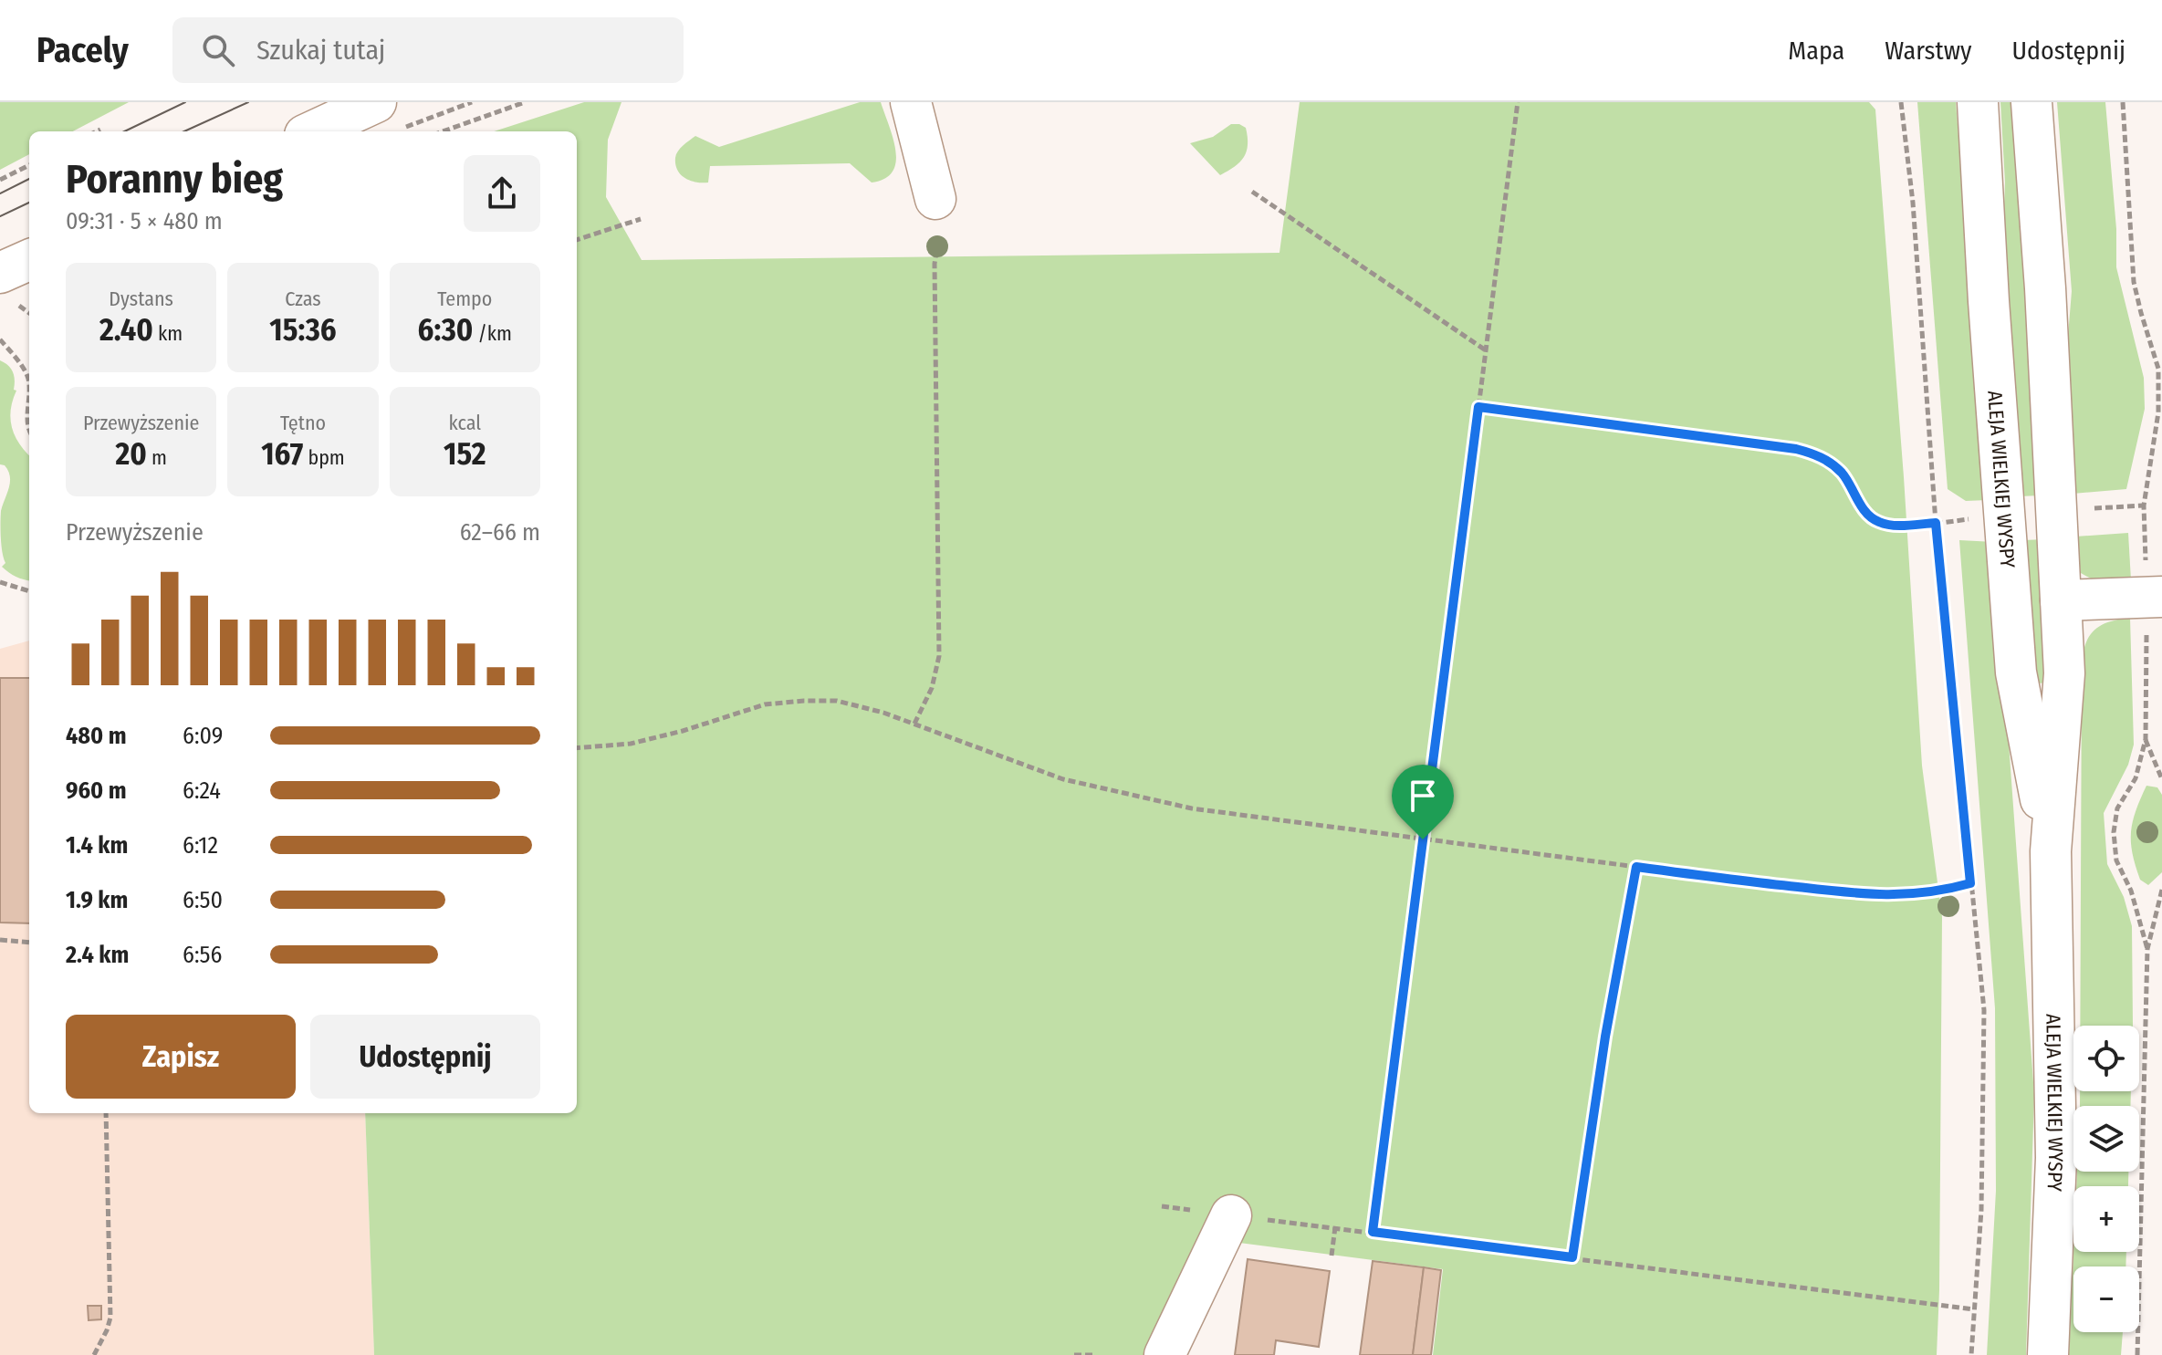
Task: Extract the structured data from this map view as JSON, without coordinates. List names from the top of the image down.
{
  "streets": {
    "main road": ["ALEJA WIELKIEJ WYSPY"]
  },
  "page": {
    "header": "Pacely",
    "search": "Szukaj tutaj",
    "nav": ["Mapa", "Warstwy", "Udostępnij"],
    "heading": ["Poranny bieg", "09:31 · 5 × 480 m"],
    "stats": [
      ["Dystans", "2.40 km"],
      ["Czas", "15:36"],
      ["Tempo", "6:30 /km"],
      ["Przewyższenie", "20 m"],
      ["Tętno", "167 bpm"],
      ["kcal", "152"]
    ],
    "chart": ["Przewyższenie", "62–66 m"],
    "list": [
      {
        "name": "480 m",
        "note": "6:09"
      },
      {
        "name": "960 m",
        "note": "6:24"
      },
      {
        "name": "1.4 km",
        "note": "6:12"
      },
      {
        "name": "1.9 km",
        "note": "6:50"
      },
      {
        "name": "2.4 km",
        "note": "6:56"
      }
    ],
    "buttons": ["Zapisz", "Udostępnij"],
    "map_buttons": ["+", "−"]
  }
}
